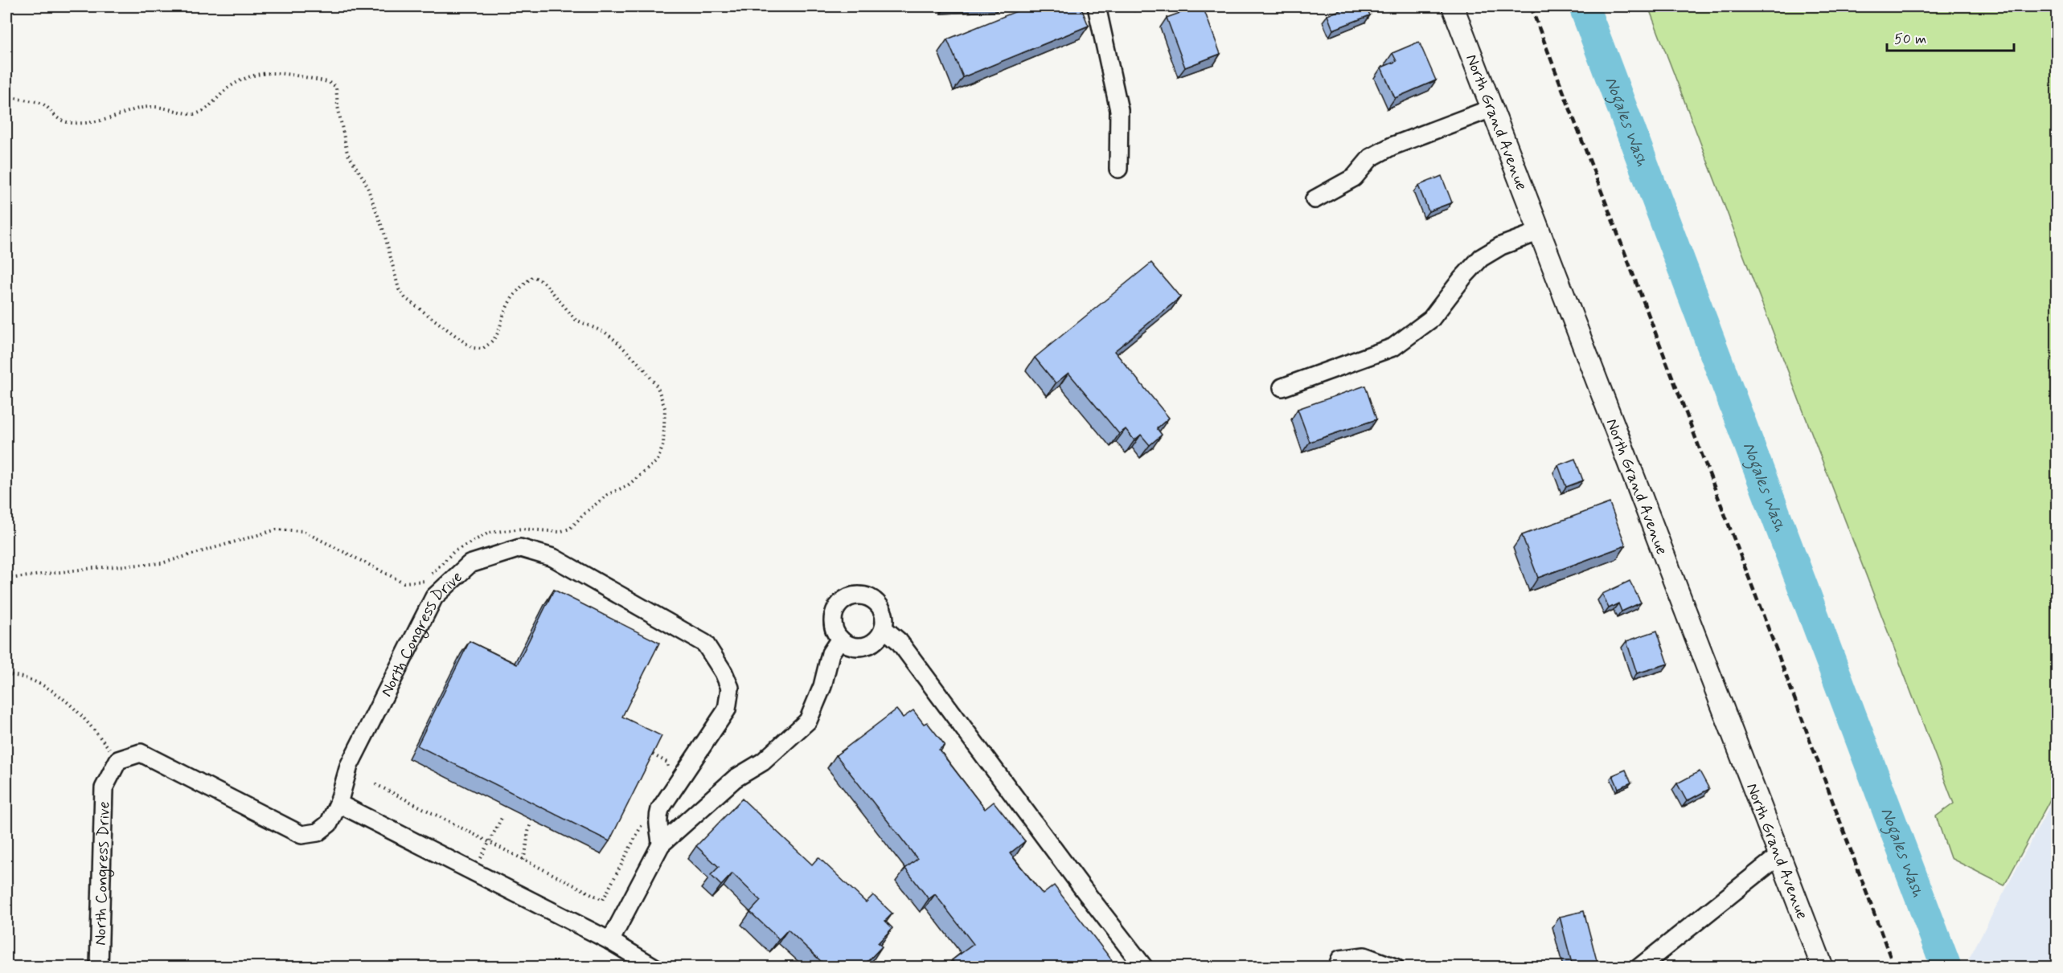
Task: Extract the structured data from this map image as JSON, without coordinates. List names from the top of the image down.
{
  "streets": {
    "main road": ["North Grand Avenue"],
    "street": ["North Congress Drive"]
  },
  "water": ["Nogales Wash"],
  "scale_bar": "50 m"
}
